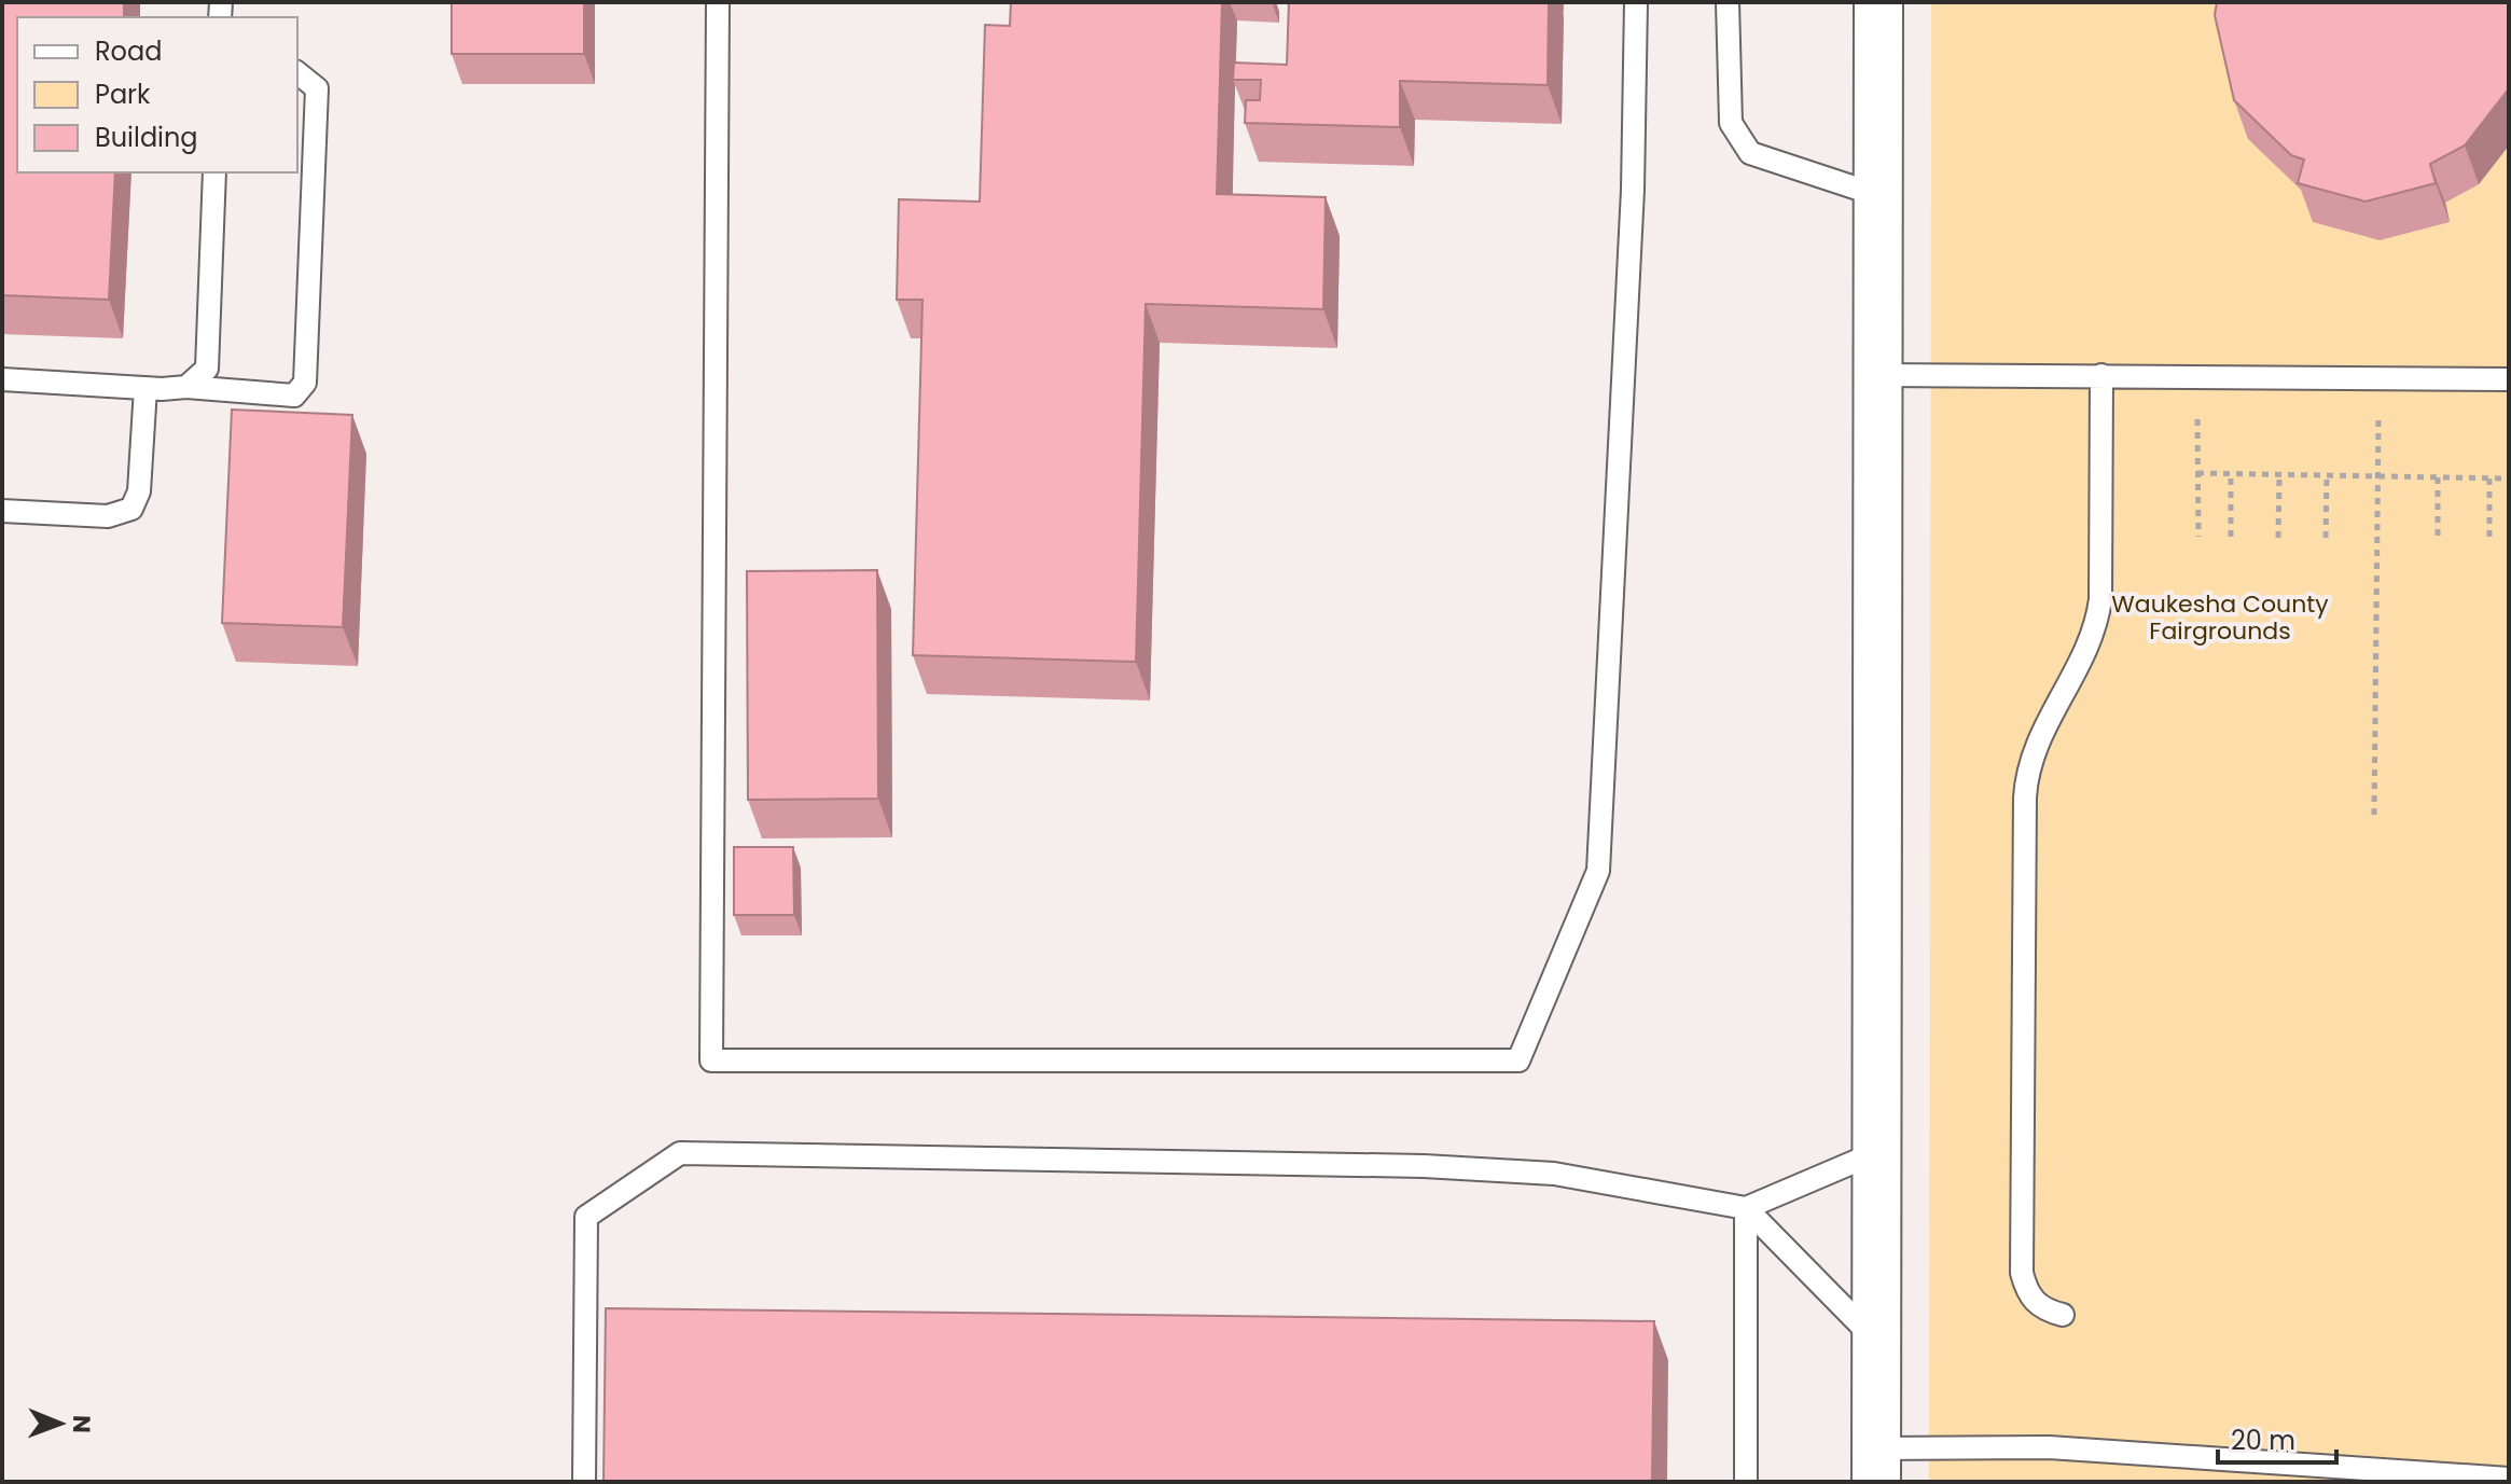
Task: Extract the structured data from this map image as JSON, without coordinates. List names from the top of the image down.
{
  "parks": ["Waukesha County Fairgrounds"],
  "legend": ["Road", "Park", "Building"],
  "scale_bar": "20 m",
  "north": "right"
}
